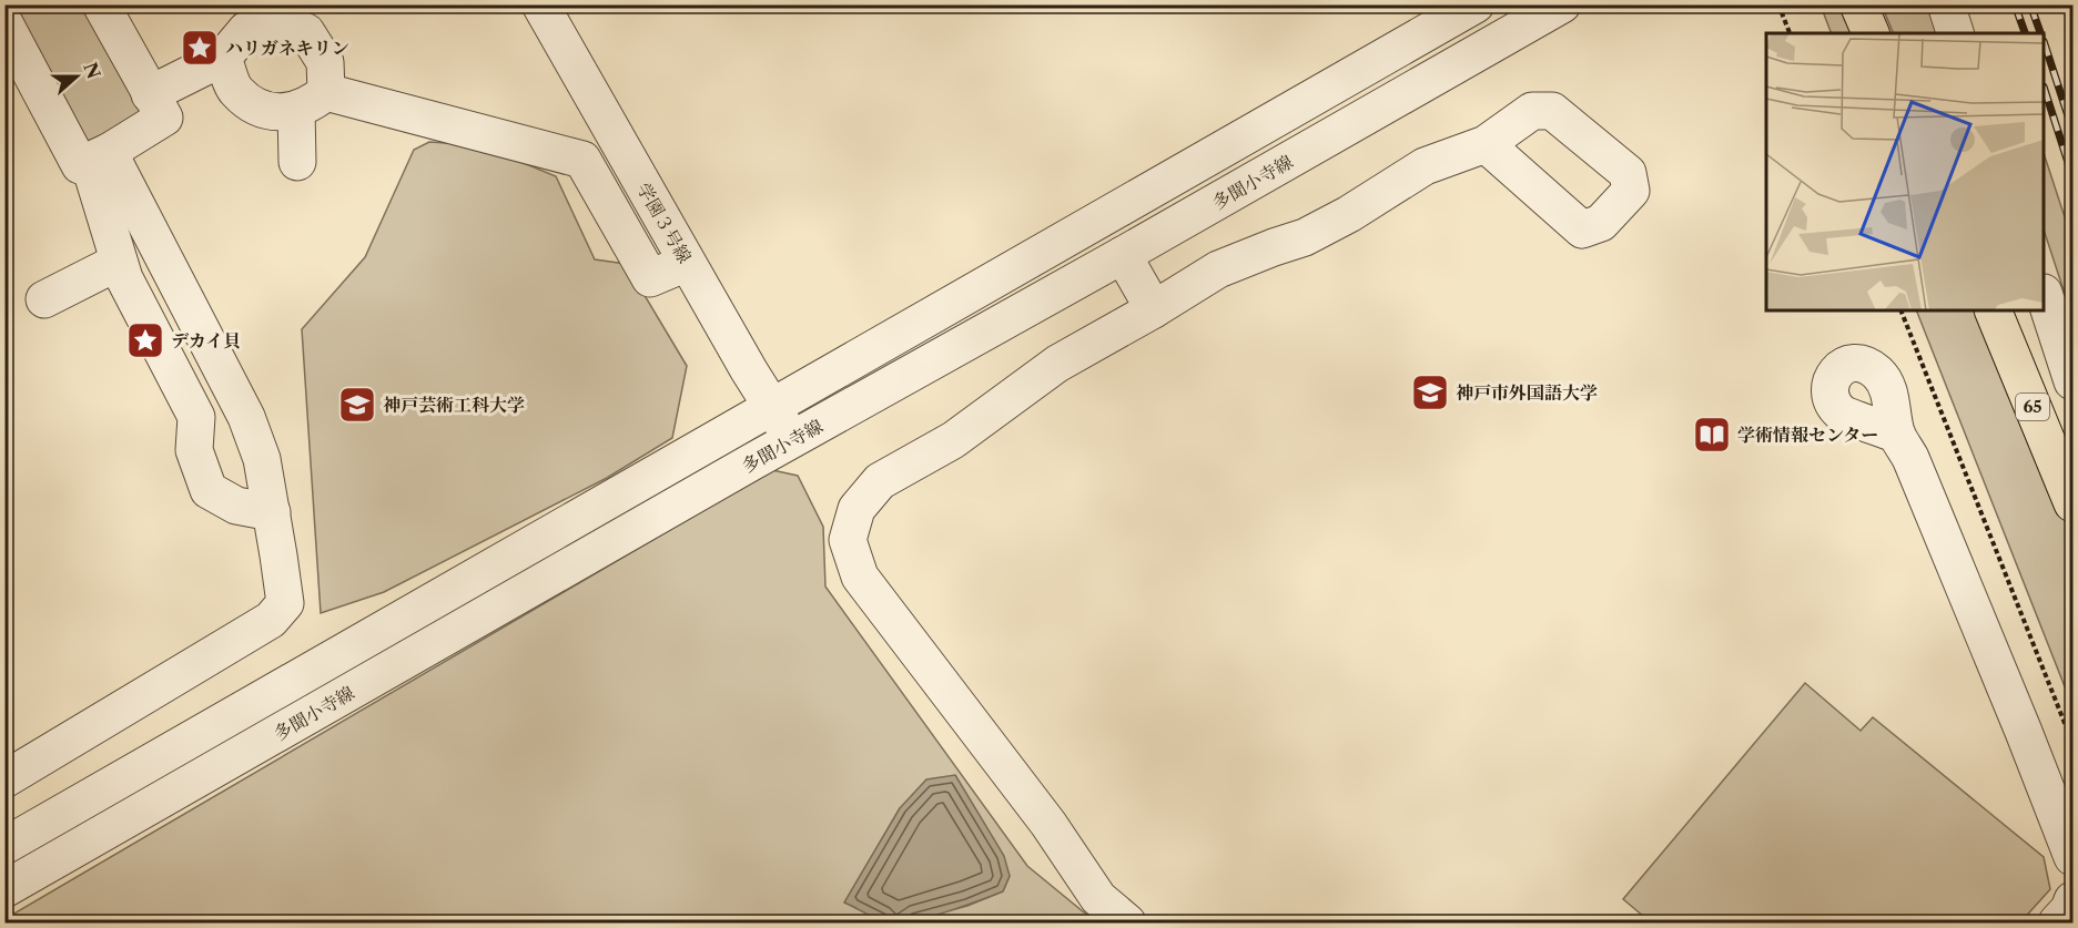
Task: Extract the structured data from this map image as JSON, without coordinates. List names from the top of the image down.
{
  "streets": {
    "main road": ["65"],
    "street": ["多聞小寺線", "学園３号線"]
  },
  "crossings": [
    ["多聞小寺線", "学園３号線"]
  ],
  "places": {
    "place": ["ハリガネキリン", "デカイ貝"],
    "school or university": ["神戸市外国語大学", "神戸芸術工科大学"],
    "library": ["学術情報センター"]
  },
  "north": "right"
}
